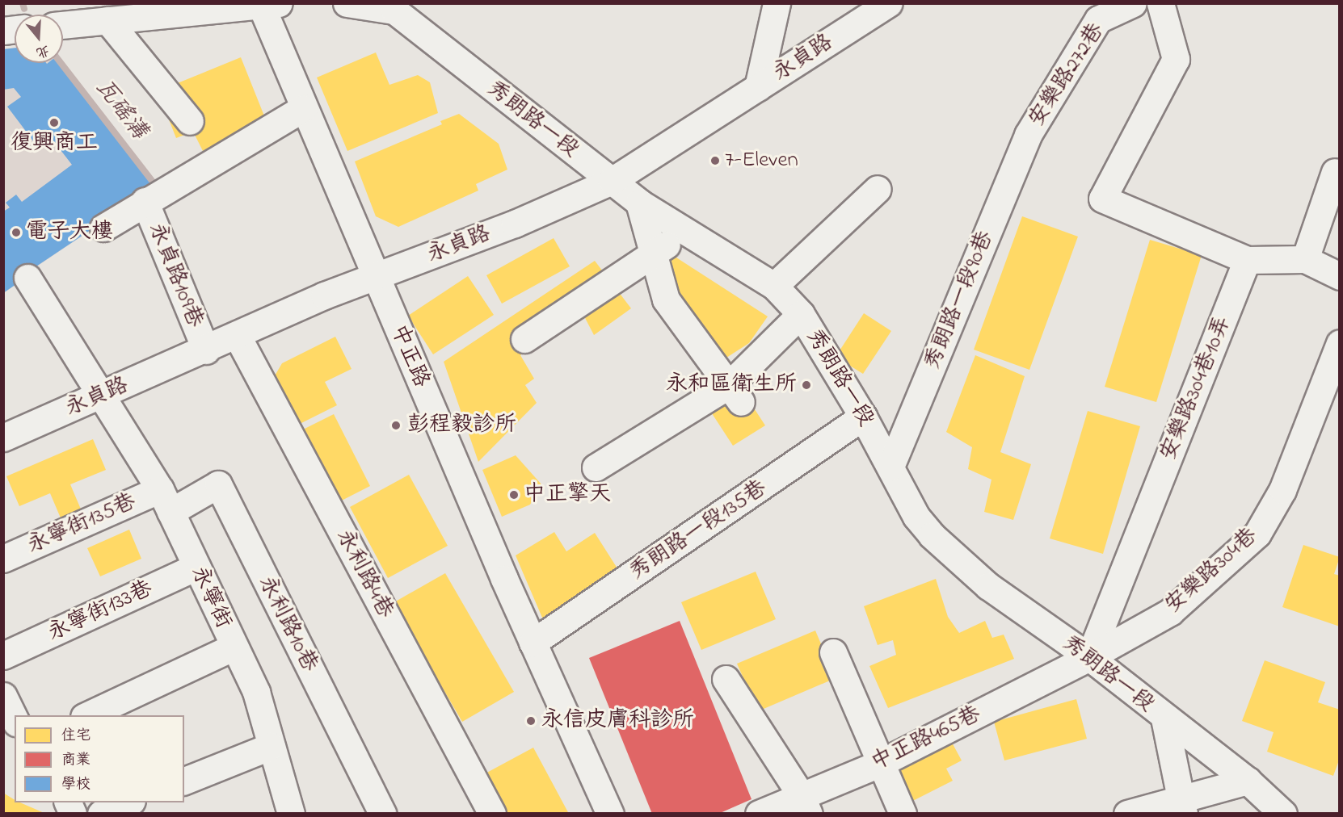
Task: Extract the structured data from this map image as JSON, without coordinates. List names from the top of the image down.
{
  "streets": {
    "street": [
      "永貞路",
      "安樂路272巷",
      "秀朗路一段",
      "永貞路109巷",
      "秀朗路一段90巷",
      "中正路",
      "安樂路304巷10弄",
      "永寧街135巷",
      "秀朗路一段135巷",
      "安樂路304巷",
      "永利路4巷",
      "永寧街",
      "永寧街133巷",
      "永利路10巷",
      "中正路465巷"
    ]
  },
  "crossings": [
    ["永貞路", "秀朗路一段"],
    ["永貞路", "永貞路109巷"],
    ["永貞路", "中正路"],
    ["永貞路", "永利路4巷"],
    ["永貞路", "永寧街"],
    ["安樂路272巷", "秀朗路一段90巷"],
    ["秀朗路一段", "秀朗路一段90巷"],
    ["秀朗路一段", "安樂路304巷10弄"],
    ["秀朗路一段", "秀朗路一段135巷"],
    ["秀朗路一段", "安樂路304巷"],
    ["秀朗路一段", "中正路465巷"],
    ["中正路", "秀朗路一段135巷"],
    ["安樂路304巷10弄", "安樂路304巷"],
    ["安樂路304巷10弄", "中正路465巷"],
    ["永寧街135巷", "永寧街"],
    ["永寧街135巷", "永利路10巷"],
    ["安樂路304巷", "中正路465巷"],
    ["永寧街", "永寧街133巷"],
    ["永寧街", "永利路10巷"]
  ],
  "water": ["瓦磘溝"],
  "places": [
    "復興商工",
    "7-Eleven",
    "電子大樓",
    "永和區衛生所",
    "彭程毅診所",
    "中正擎天",
    "永信皮膚科診所"
  ],
  "legend": ["住宅", "商業", "學校"],
  "north": "bottom"
}
